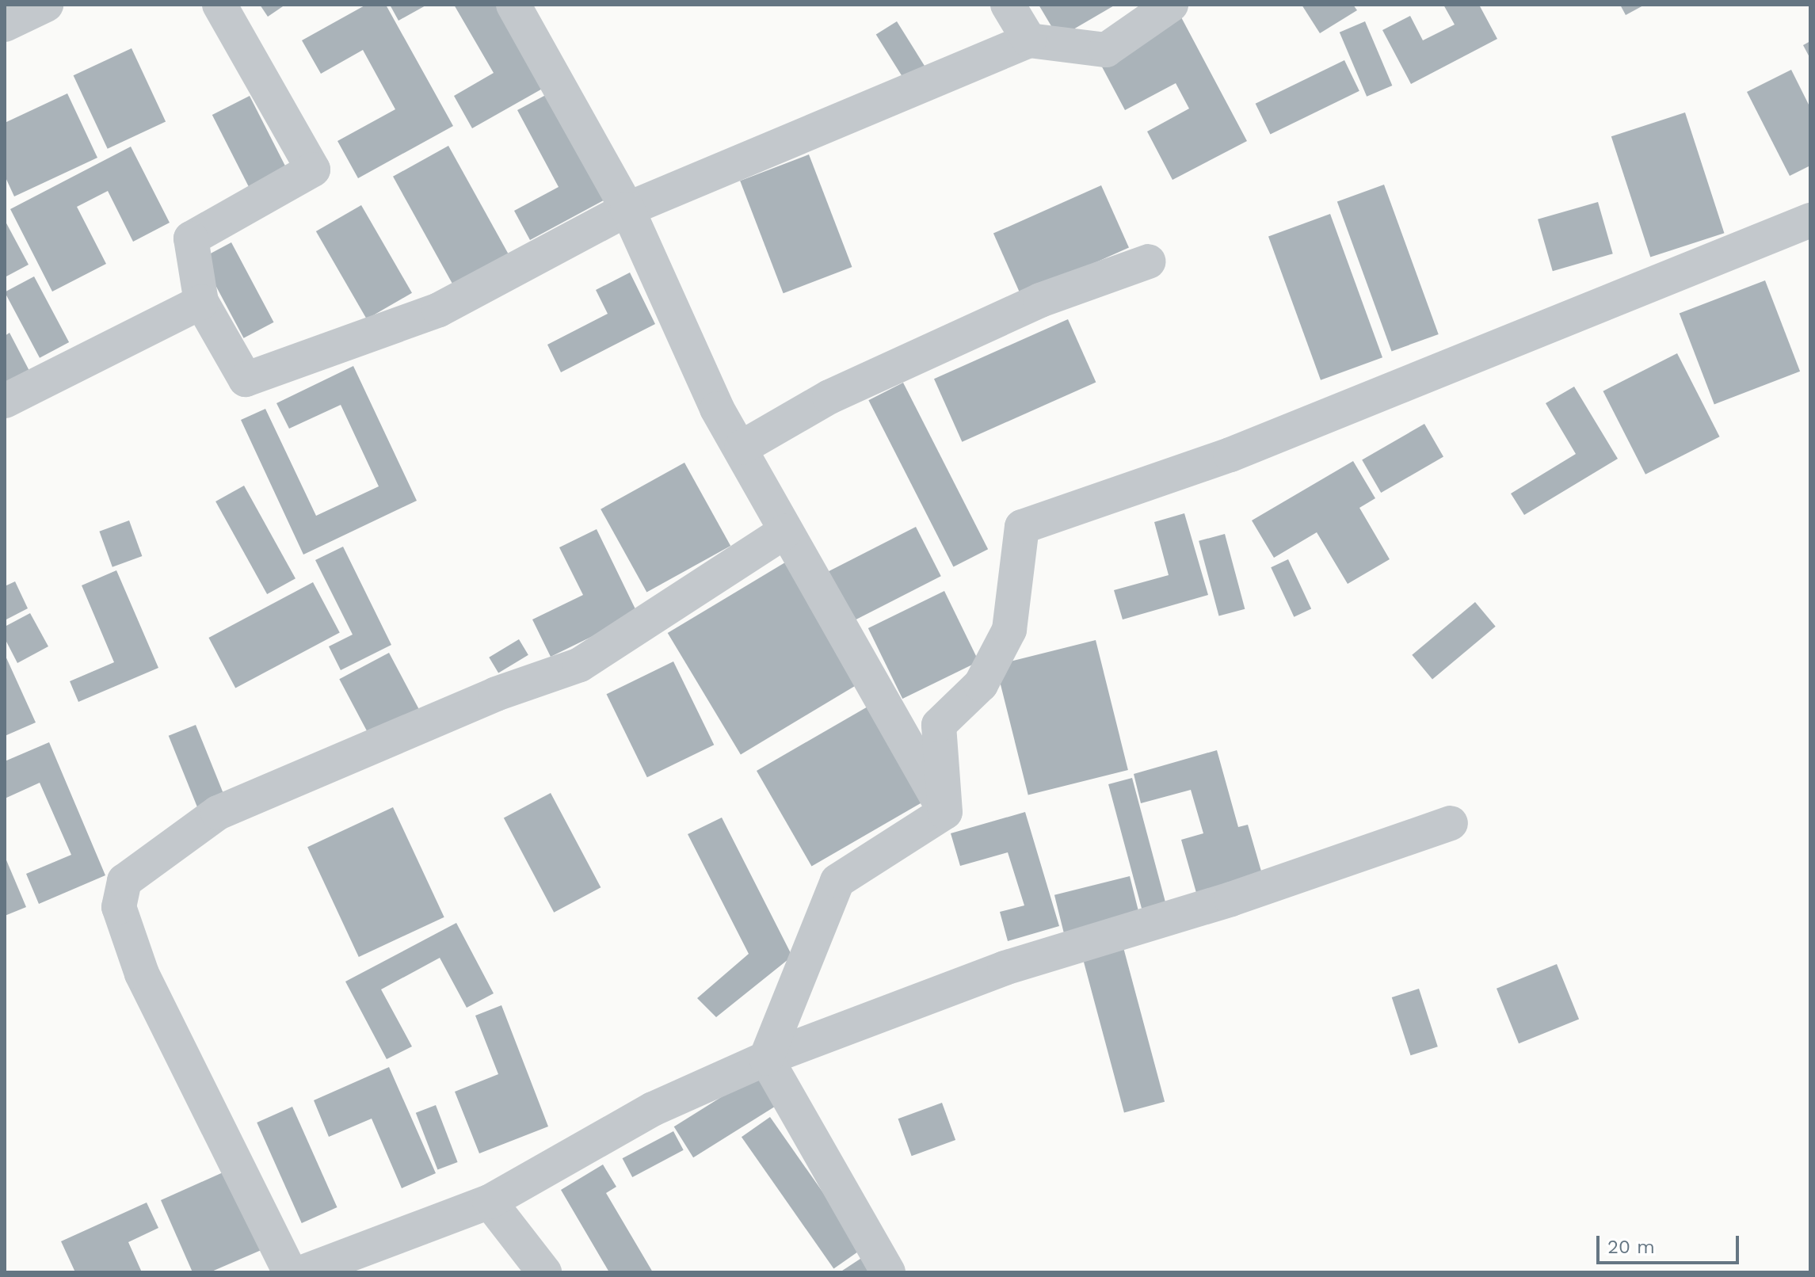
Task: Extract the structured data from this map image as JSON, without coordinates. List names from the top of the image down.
{
  "scale_bar": "20 m"
}
